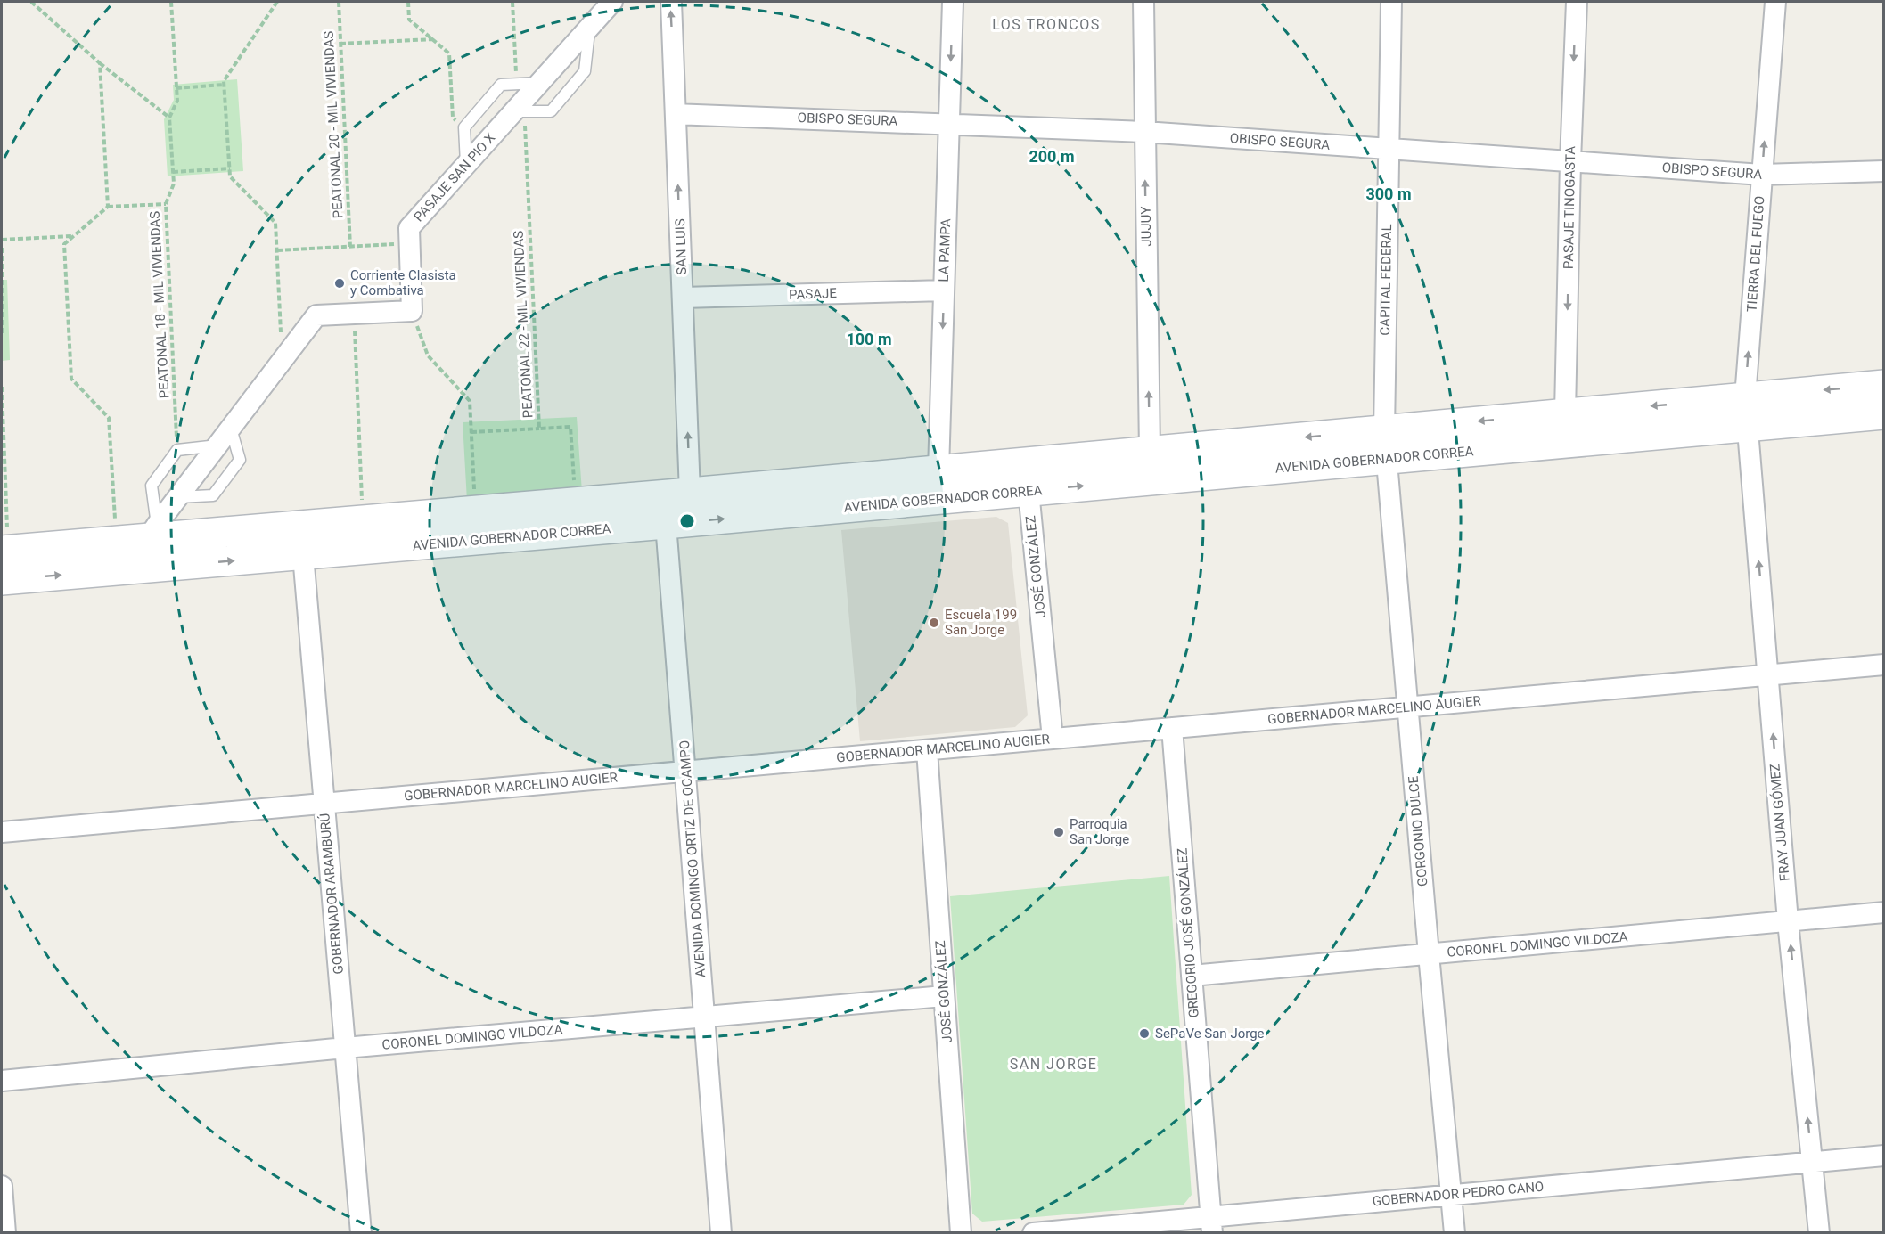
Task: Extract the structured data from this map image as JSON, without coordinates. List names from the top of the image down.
{
  "streets": {
    "main road": ["AVENIDA GOBERNADOR CORREA"],
    "street": [
      "OBISPO SEGURA",
      "PASAJE SAN PIO X",
      "PASAJE TINOGASTA",
      "JUJUY",
      "SAN LUIS",
      "LA PAMPA",
      "TIERRA DEL FUEGO",
      "CAPITAL FEDERAL",
      "PASAJE",
      "JOSÉ GONZÁLEZ",
      "GOBERNADOR MARCELINO AUGIER",
      "FRAY JUAN GÓMEZ",
      "GORGONIO DULCE",
      "AVENIDA DOMINGO ORTIZ DE OCAMPO",
      "GOBERNADOR ARAMBURÚ",
      "GREGORIO JOSÉ GONZÁLEZ",
      "CORONEL DOMINGO VILDOZA",
      "GOBERNADOR PEDRO CANO"
    ],
    "path": ["PEATONAL 20 - MIL VIVIENDAS", "PEATONAL 18 - MIL VIVIENDAS", "PEATONAL 22 - MIL VIVIENDAS"]
  },
  "crossings": [
    ["OBISPO SEGURA", "PASAJE TINOGASTA"],
    ["OBISPO SEGURA", "JUJUY"],
    ["OBISPO SEGURA", "SAN LUIS"],
    ["OBISPO SEGURA", "LA PAMPA"],
    ["OBISPO SEGURA", "TIERRA DEL FUEGO"],
    ["OBISPO SEGURA", "CAPITAL FEDERAL"],
    ["PASAJE SAN PIO X", "PEATONAL 22 - MIL VIVIENDAS"],
    ["PASAJE TINOGASTA", "AVENIDA GOBERNADOR CORREA"],
    ["JUJUY", "AVENIDA GOBERNADOR CORREA"],
    ["SAN LUIS", "PASAJE"],
    ["SAN LUIS", "AVENIDA GOBERNADOR CORREA"],
    ["LA PAMPA", "PASAJE"],
    ["LA PAMPA", "AVENIDA GOBERNADOR CORREA"],
    ["TIERRA DEL FUEGO", "AVENIDA GOBERNADOR CORREA"],
    ["TIERRA DEL FUEGO", "FRAY JUAN GÓMEZ"],
    ["CAPITAL FEDERAL", "AVENIDA GOBERNADOR CORREA"],
    ["CAPITAL FEDERAL", "GORGONIO DULCE"],
    ["PEATONAL 22 - MIL VIVIENDAS", "AVENIDA GOBERNADOR CORREA"],
    ["AVENIDA GOBERNADOR CORREA", "JOSÉ GONZÁLEZ"],
    ["AVENIDA GOBERNADOR CORREA", "FRAY JUAN GÓMEZ"],
    ["AVENIDA GOBERNADOR CORREA", "GORGONIO DULCE"],
    ["AVENIDA GOBERNADOR CORREA", "AVENIDA DOMINGO ORTIZ DE OCAMPO"],
    ["AVENIDA GOBERNADOR CORREA", "GOBERNADOR ARAMBURÚ"],
    ["JOSÉ GONZÁLEZ", "GOBERNADOR MARCELINO AUGIER"],
    ["JOSÉ GONZÁLEZ", "CORONEL DOMINGO VILDOZA"],
    ["GOBERNADOR MARCELINO AUGIER", "FRAY JUAN GÓMEZ"],
    ["GOBERNADOR MARCELINO AUGIER", "GORGONIO DULCE"],
    ["GOBERNADOR MARCELINO AUGIER", "AVENIDA DOMINGO ORTIZ DE OCAMPO"],
    ["GOBERNADOR MARCELINO AUGIER", "GOBERNADOR ARAMBURÚ"],
    ["GOBERNADOR MARCELINO AUGIER", "GREGORIO JOSÉ GONZÁLEZ"],
    ["FRAY JUAN GÓMEZ", "CORONEL DOMINGO VILDOZA"],
    ["FRAY JUAN GÓMEZ", "GOBERNADOR PEDRO CANO"],
    ["GORGONIO DULCE", "CORONEL DOMINGO VILDOZA"],
    ["GORGONIO DULCE", "GOBERNADOR PEDRO CANO"],
    ["AVENIDA DOMINGO ORTIZ DE OCAMPO", "CORONEL DOMINGO VILDOZA"],
    ["GOBERNADOR ARAMBURÚ", "CORONEL DOMINGO VILDOZA"],
    ["GREGORIO JOSÉ GONZÁLEZ", "CORONEL DOMINGO VILDOZA"],
    ["GREGORIO JOSÉ GONZÁLEZ", "GOBERNADOR PEDRO CANO"]
  ],
  "one_way": [
    "PASAJE TINOGASTA",
    "JUJUY",
    "SAN LUIS",
    "LA PAMPA",
    "TIERRA DEL FUEGO",
    "FRAY JUAN GÓMEZ"
  ],
  "districts": ["LOS TRONCOS", "SAN JORGE"],
  "places": [
    "Corriente Clasista y Combativa",
    "Escuela 199 San Jorge",
    "Parroquia San Jorge",
    "SePaVe San Jorge"
  ],
  "rings": ["200 m", "300 m", "100 m"]
}
